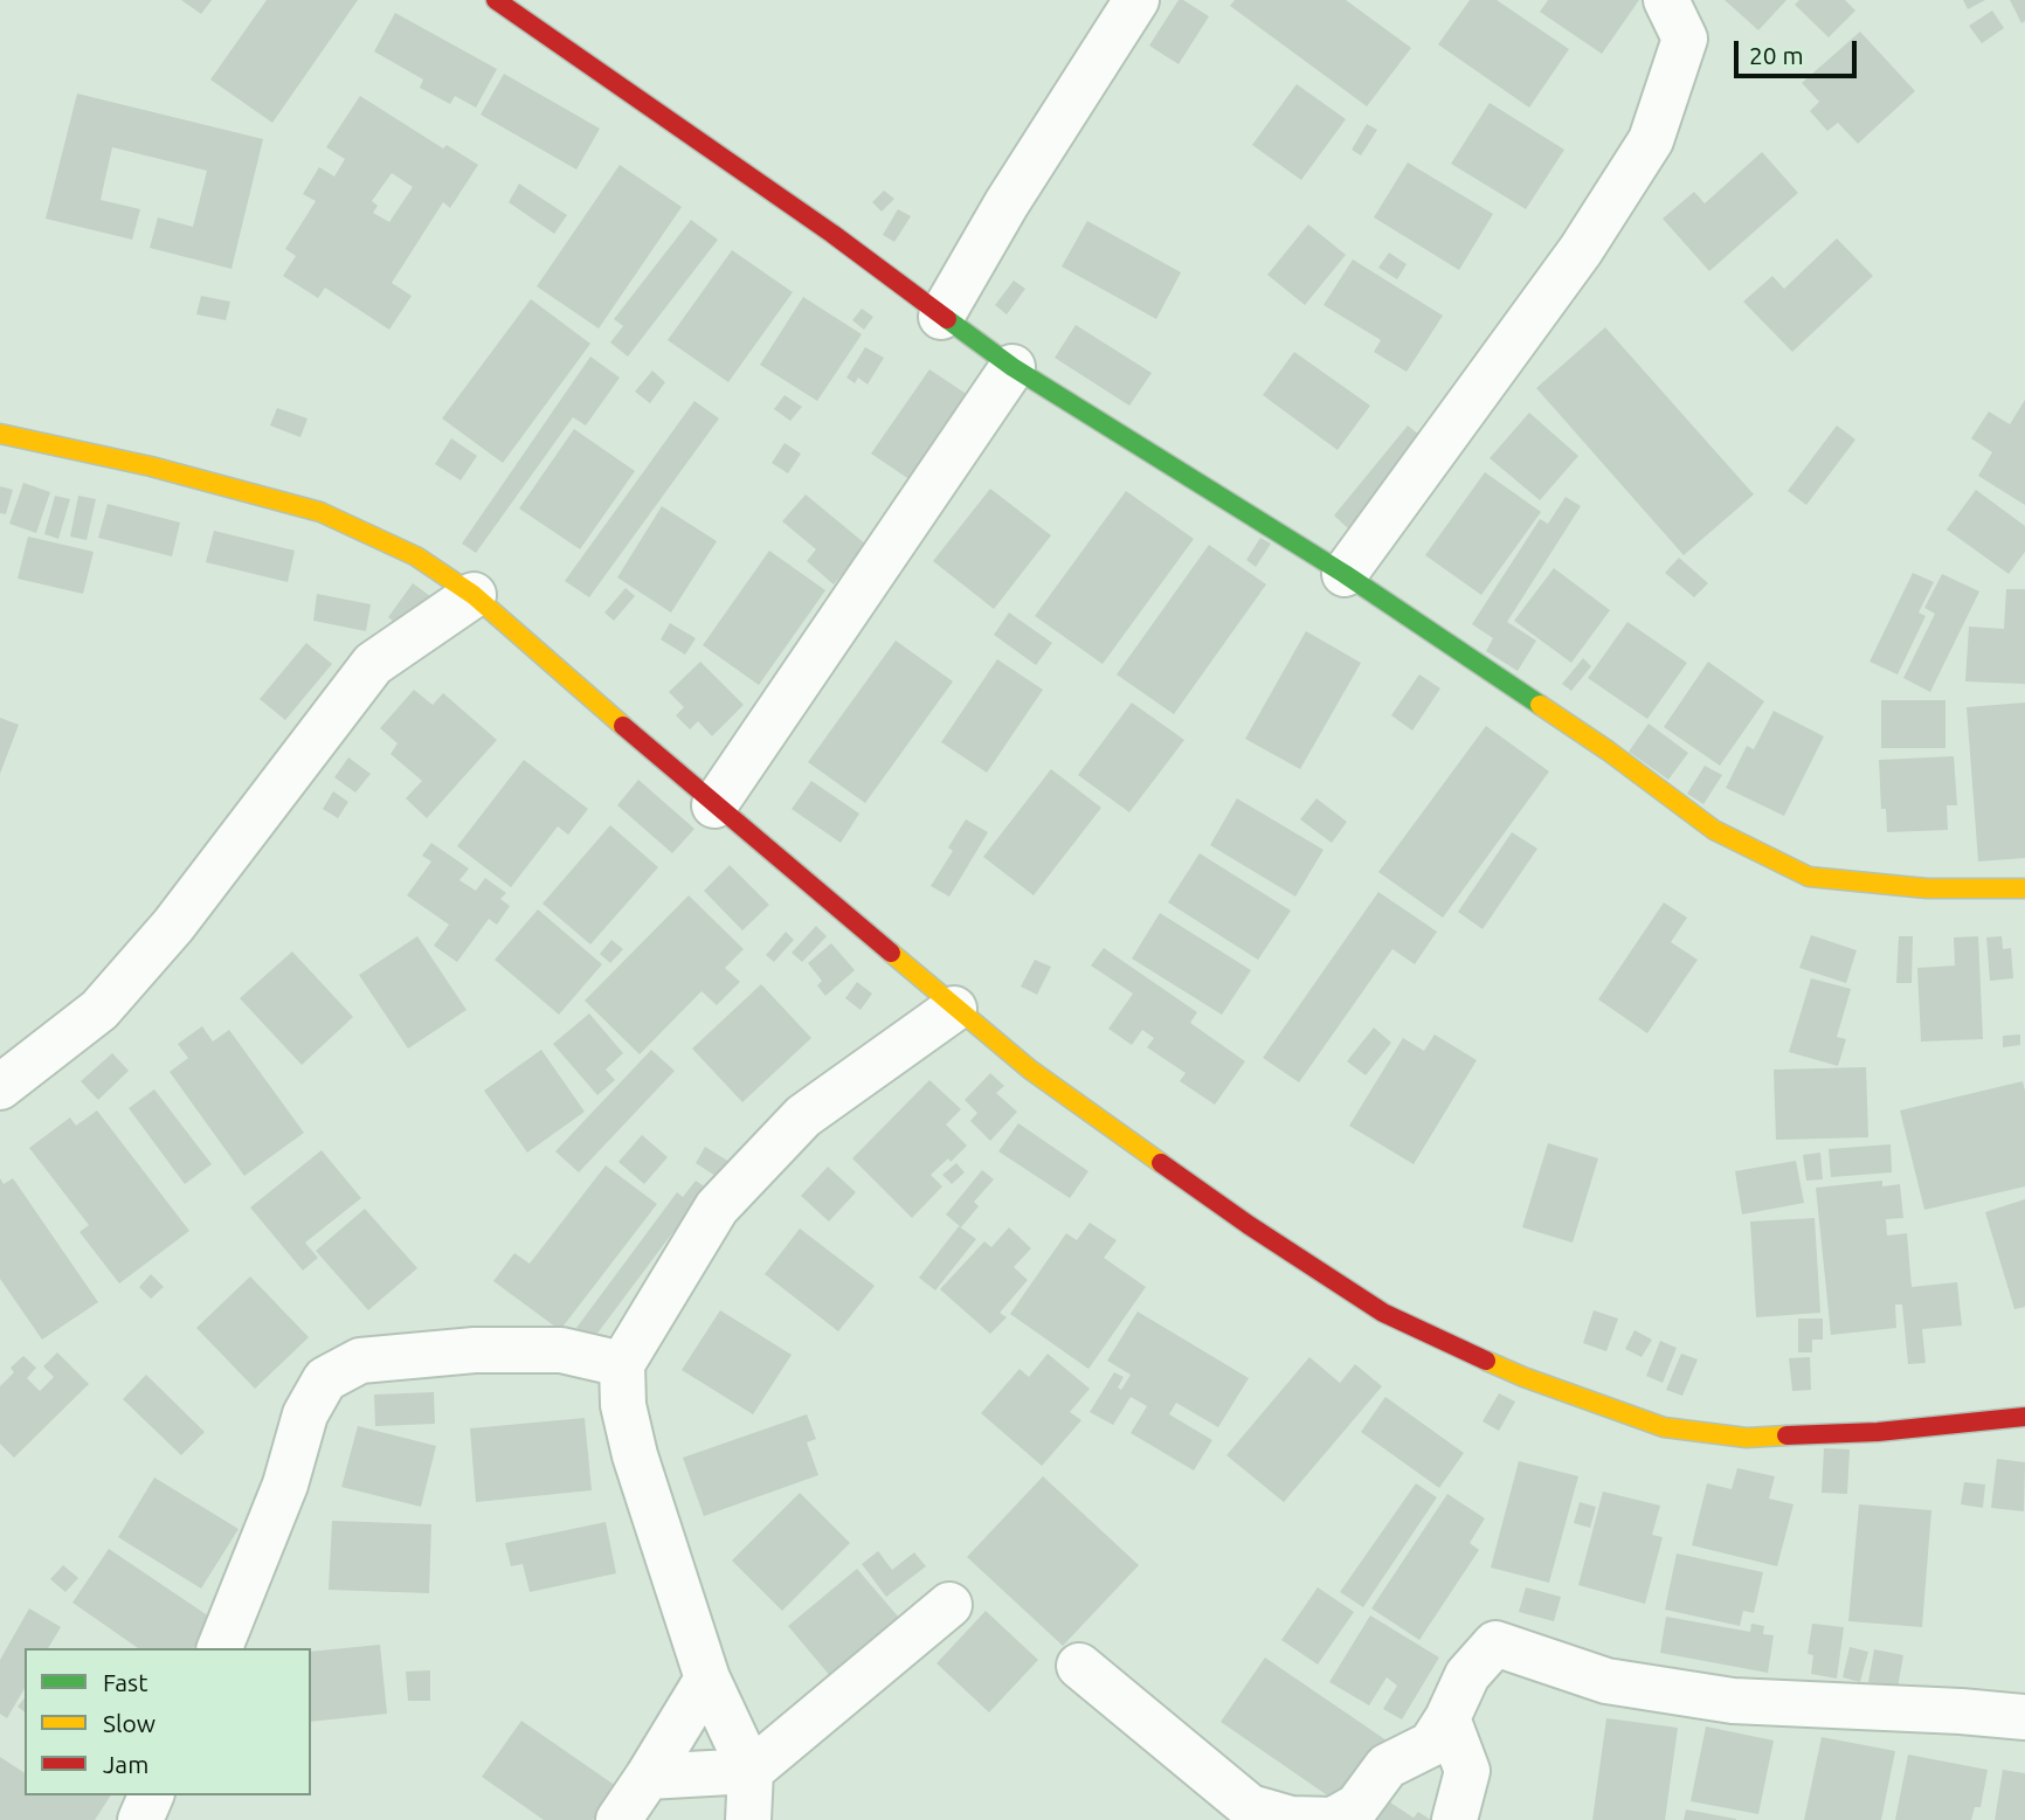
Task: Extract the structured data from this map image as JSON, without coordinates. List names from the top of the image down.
{
  "legend": ["Fast", "Slow", "Jam"],
  "scale_bar": "20 m"
}
